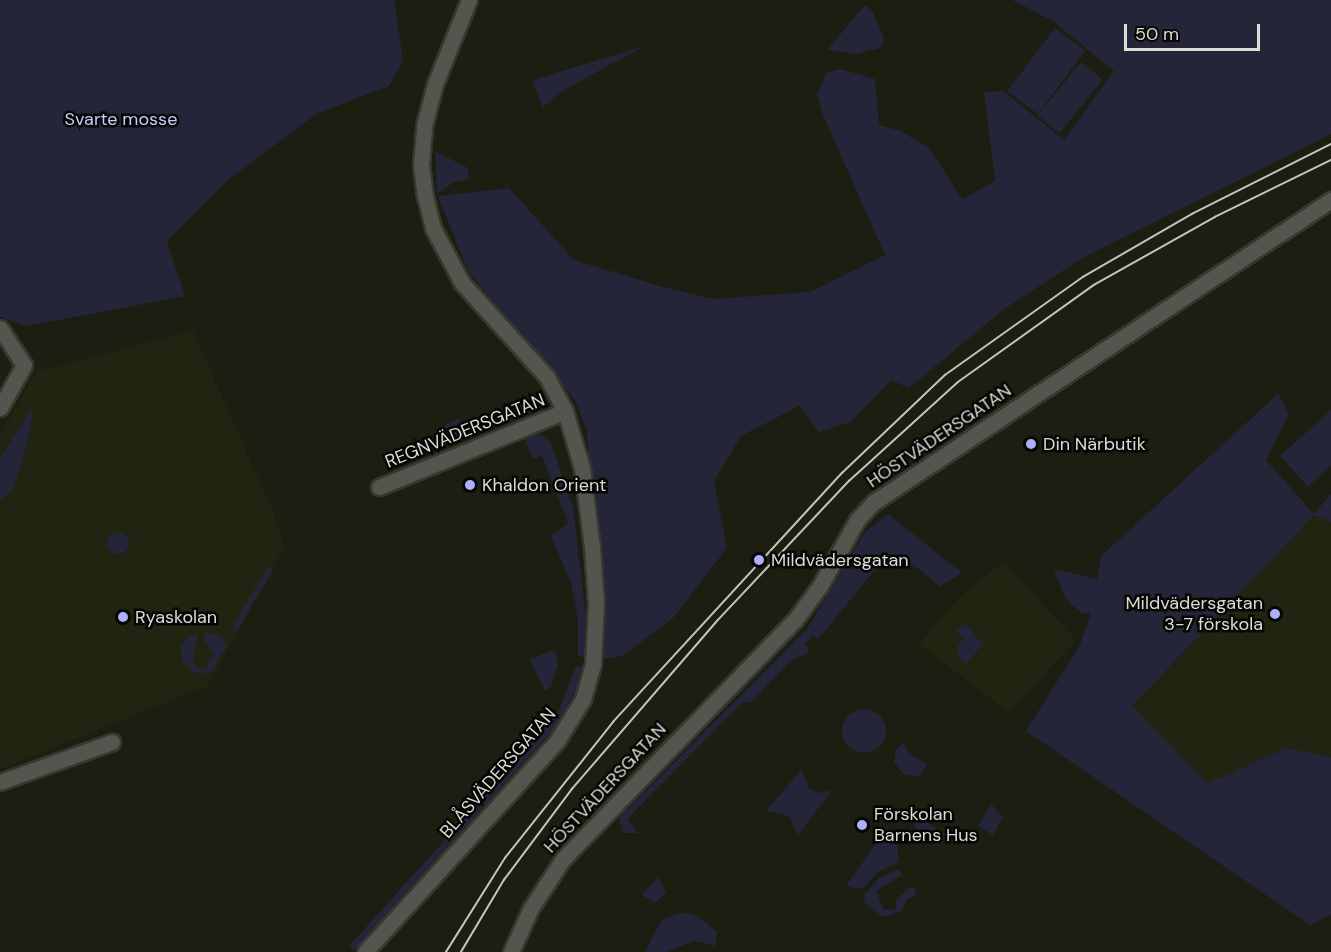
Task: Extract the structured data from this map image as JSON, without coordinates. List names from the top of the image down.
{
  "streets": {
    "street": ["REGNVÄDERSGATAN", "HÖSTVÄDERSGATAN", "BLÅSVÄDERSGATAN"]
  },
  "crossings": [
    ["REGNVÄDERSGATAN", "BLÅSVÄDERSGATAN"]
  ],
  "parks": ["Svarte mosse"],
  "places": [
    "Din Närbutik",
    "Khaldon Orient",
    "Mildvädersgatan",
    "Mildvädersgatan 3-7 förskola",
    "Ryaskolan",
    "Förskolan Barnens Hus"
  ],
  "scale_bar": "50 m"
}
